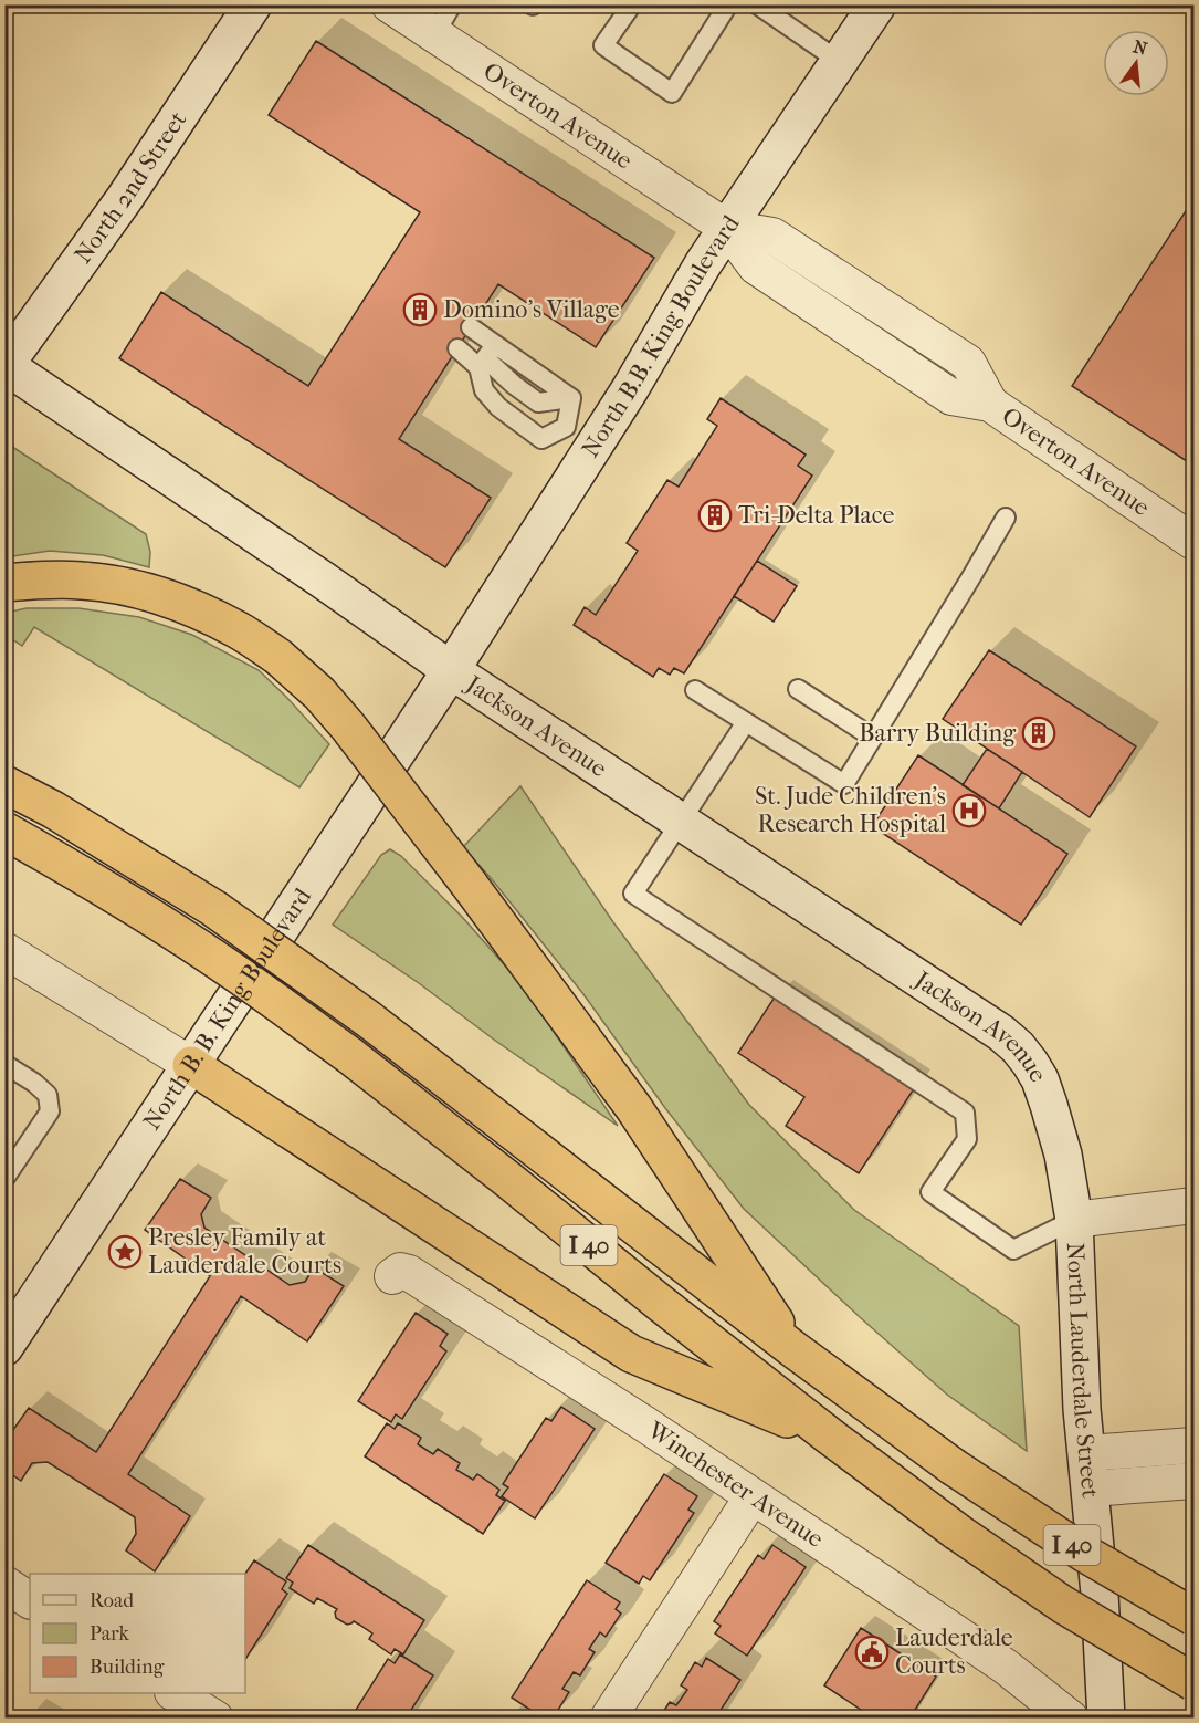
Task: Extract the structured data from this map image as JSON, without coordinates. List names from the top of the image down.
{
  "streets": {
    "highway": ["I 40"],
    "street": [
      "Overton Avenue",
      "North 2nd Street",
      "North B.B. King Boulevard",
      "Jackson Avenue",
      "North B. B. King Boulevard",
      "North Lauderdale Street",
      "Winchester Avenue"
    ]
  },
  "crossings": [
    ["Overton Avenue", "North B.B. King Boulevard"],
    ["North 2nd Street", "Jackson Avenue"],
    ["North B.B. King Boulevard", "Jackson Avenue"],
    ["North B.B. King Boulevard", "North B. B. King Boulevard"],
    ["Jackson Avenue", "North B. B. King Boulevard"],
    ["Jackson Avenue", "North Lauderdale Street"]
  ],
  "places": {
    "building": ["Domino's Village", "Tri-Delta Place", "Barry Building"],
    "hospital": ["St. Jude Children's Research Hospital"],
    "place": ["Presley Family at Lauderdale Courts"],
    "public building": ["Lauderdale Courts"]
  },
  "legend": ["Road", "Park", "Building"],
  "north": "top"
}
